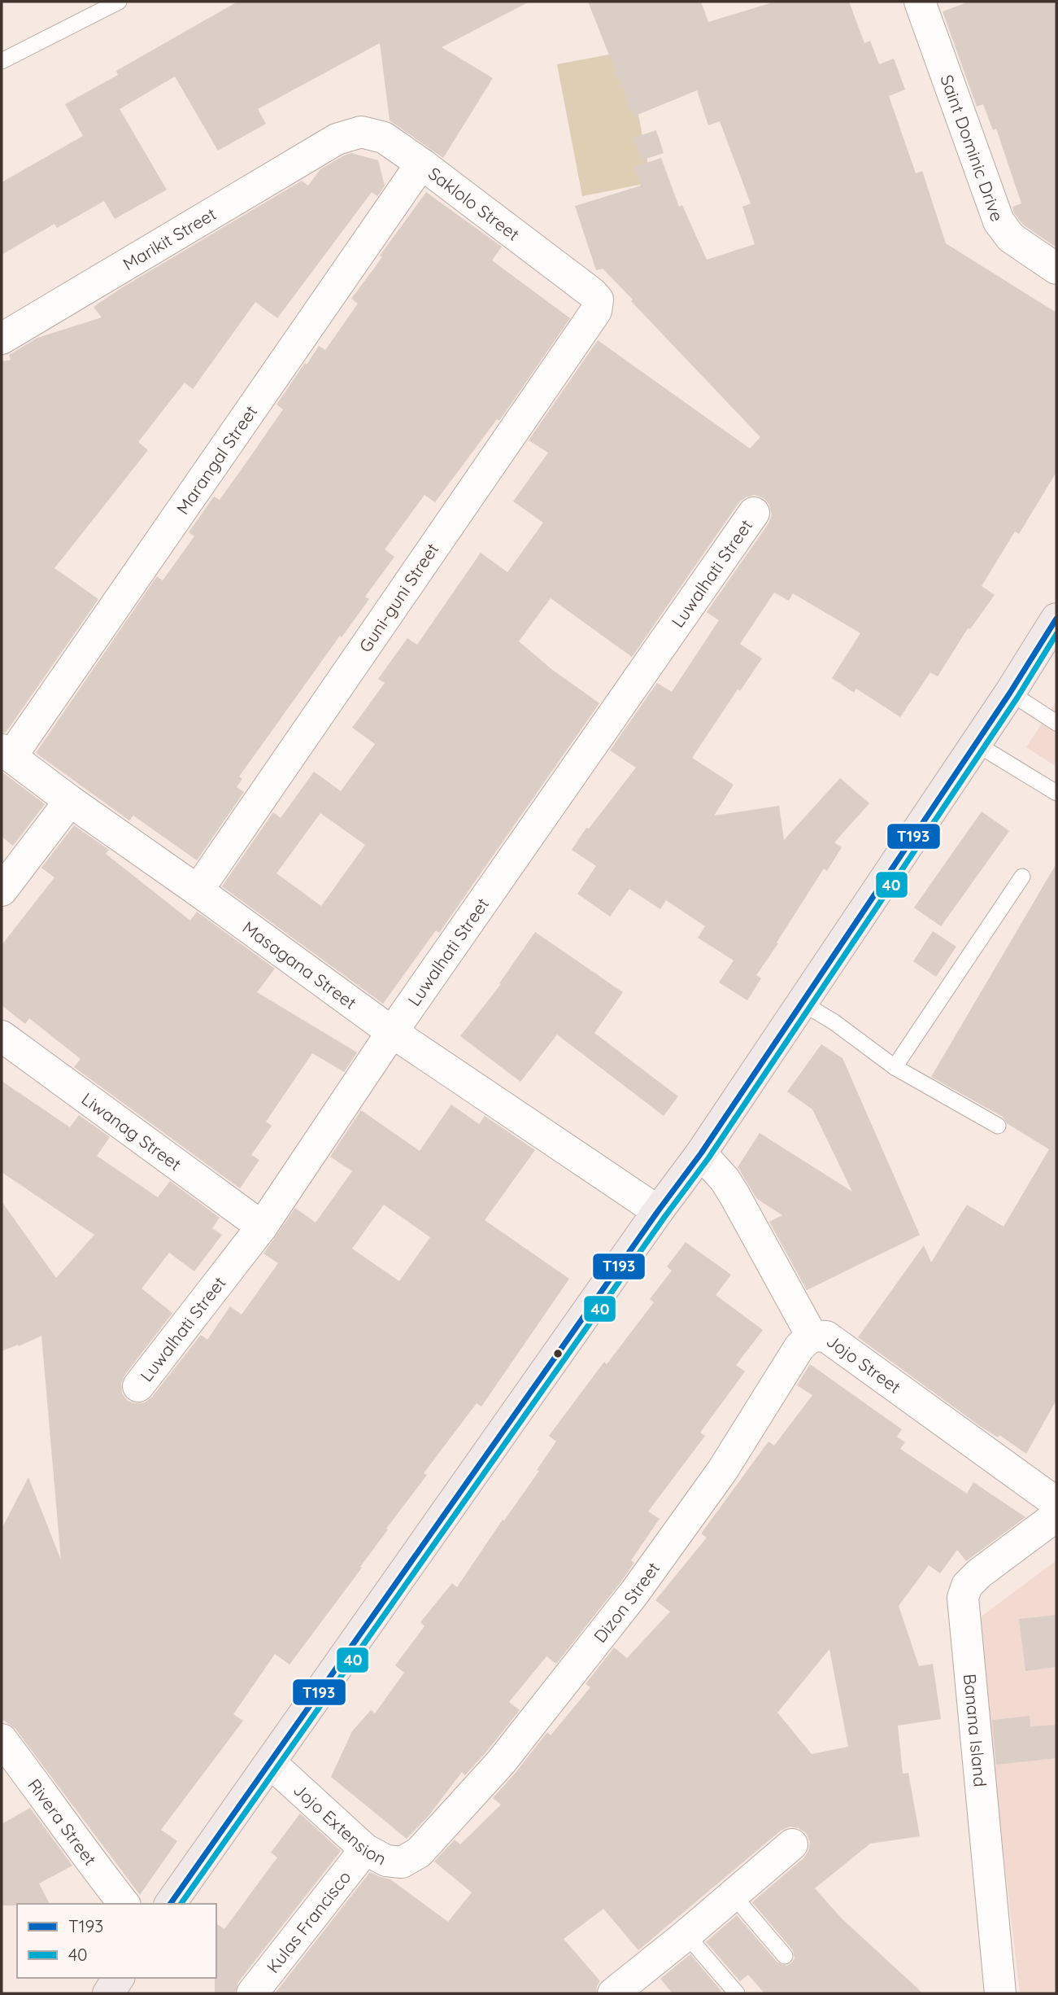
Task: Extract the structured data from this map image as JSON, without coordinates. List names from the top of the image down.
{
  "streets": {
    "street": [
      "Saint Dominic Drive",
      "Saklolo Street",
      "Marikit Street",
      "Marangal Street",
      "Luwalhati Street",
      "Guni-guni Street",
      "Masagana Street",
      "Liwanag Street",
      "Jojo Street",
      "Dizon Street",
      "Banana Island",
      "Jojo Extension",
      "Rivera Street",
      "Kulas Francisco"
    ]
  },
  "crossings": [
    ["Saklolo Street", "Marikit Street"],
    ["Saklolo Street", "Marangal Street"],
    ["Saklolo Street", "Guni-guni Street"],
    ["Marangal Street", "Masagana Street"],
    ["Luwalhati Street", "Masagana Street"],
    ["Luwalhati Street", "Liwanag Street"],
    ["Guni-guni Street", "Masagana Street"],
    ["Jojo Street", "Dizon Street"],
    ["Jojo Street", "Banana Island"],
    ["Dizon Street", "Jojo Extension"],
    ["Jojo Extension", "Kulas Francisco"]
  ],
  "lines": ["transit line T193", "transit line 40"],
  "legend": ["T193", "40"]
}
